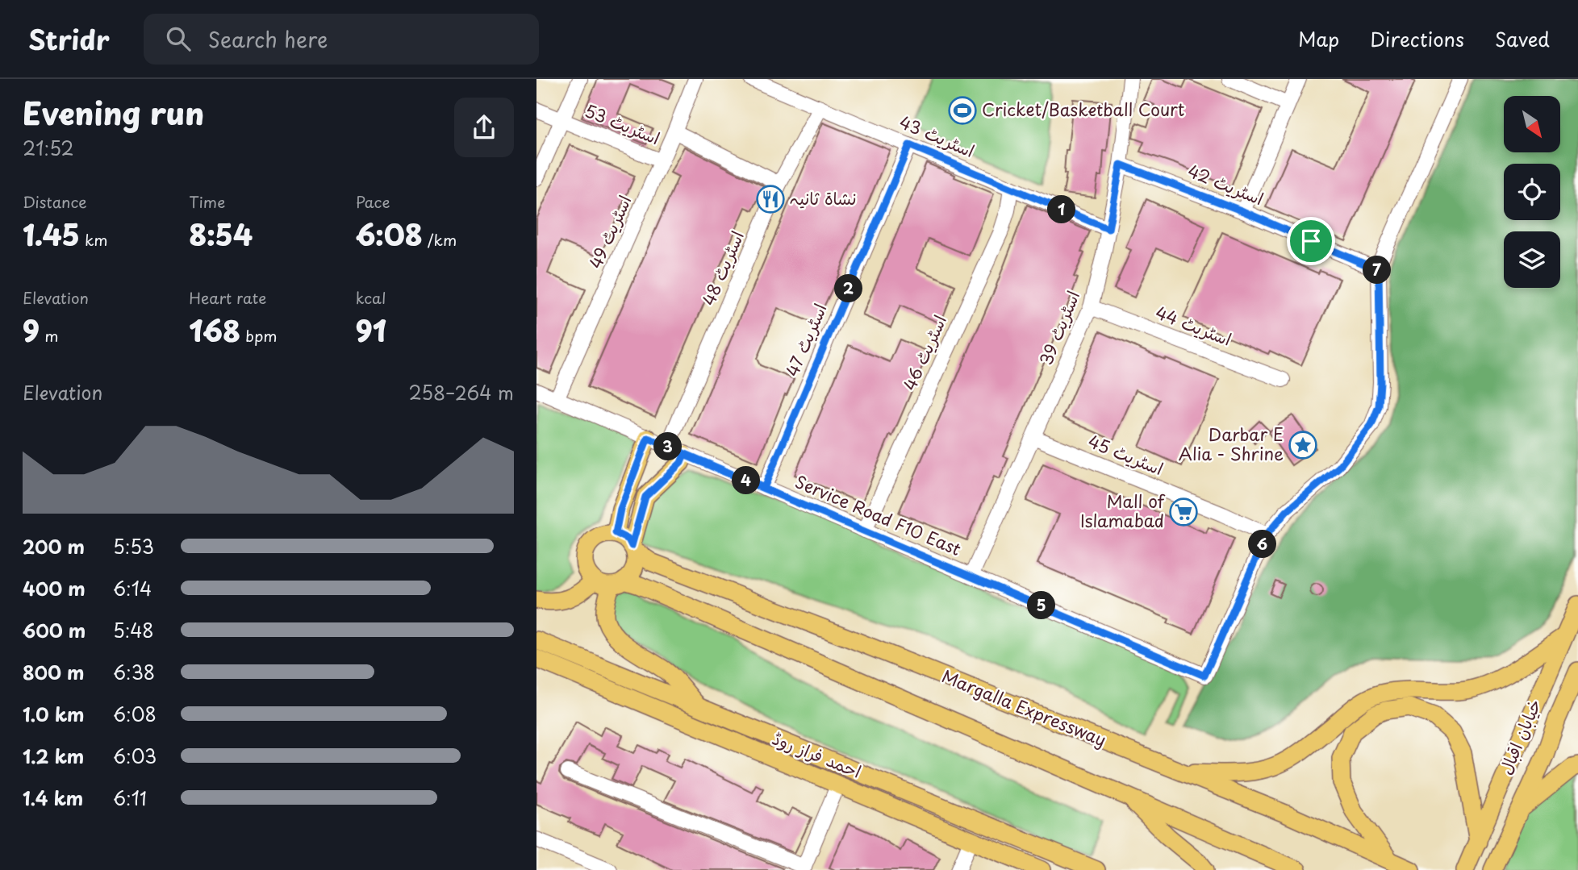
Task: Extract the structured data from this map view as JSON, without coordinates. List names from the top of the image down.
{
  "streets": {
    "main road": ["Margalla Expressway", "خیابان اقبال", "احمد فراز روڈ"],
    "street": [
      "اسٹریٹ 53",
      "اسٹریٹ 43",
      "اسٹریٹ 42",
      "اسٹریٹ 49",
      "اسٹریٹ 48",
      "اسٹریٹ 44",
      "اسٹریٹ 39",
      "اسٹریٹ 47",
      "اسٹریٹ 46",
      "اسٹریٹ 45",
      "Service Road F10 East"
    ]
  },
  "crossings": [
    ["اسٹریٹ 53", "اسٹریٹ 49"],
    ["اسٹریٹ 43", "اسٹریٹ 48"],
    ["اسٹریٹ 43", "اسٹریٹ 39"],
    ["اسٹریٹ 43", "اسٹریٹ 47"],
    ["اسٹریٹ 43", "اسٹریٹ 46"],
    ["اسٹریٹ 42", "اسٹریٹ 39"],
    ["اسٹریٹ 49", "Service Road F10 East"],
    ["اسٹریٹ 48", "Service Road F10 East"],
    ["اسٹریٹ 44", "اسٹریٹ 39"],
    ["اسٹریٹ 39", "اسٹریٹ 45"],
    ["اسٹریٹ 39", "Service Road F10 East"],
    ["اسٹریٹ 47", "Service Road F10 East"],
    ["اسٹریٹ 46", "Service Road F10 East"],
    ["اسٹریٹ 45", "Service Road F10 East"]
  ],
  "places": {
    "sports": ["Cricket/Basketball Court"],
    "restaurant": ["نشاۃ ثانیہ"],
    "place": ["Darbar E Alia - Shrine"],
    "supermarket": ["Mall of Islamabad"]
  },
  "north": "bottom right",
  "page": {
    "header": "Stridr",
    "search": "Search here",
    "nav": ["Map", "Directions", "Saved"],
    "heading": ["Evening run", "21:52"],
    "stats": [
      ["Distance", "1.45 km"],
      ["Time", "8:54"],
      ["Pace", "6:08 /km"],
      ["Elevation", "9 m"],
      ["Heart rate", "168 bpm"],
      ["kcal", "91"]
    ],
    "pins": [
      "1",
      "7",
      "2",
      "3",
      "4",
      "6",
      "5"
    ],
    "chart": ["Elevation", "258–264 m"],
    "list": [
      {
        "name": "200 m",
        "note": "5:53"
      },
      {
        "name": "400 m",
        "note": "6:14"
      },
      {
        "name": "600 m",
        "note": "5:48"
      },
      {
        "name": "800 m",
        "note": "6:38"
      },
      {
        "name": "1.0 km",
        "note": "6:08"
      },
      {
        "name": "1.2 km",
        "note": "6:03"
      },
      {
        "name": "1.4 km",
        "note": "6:11"
      }
    ]
  }
}
